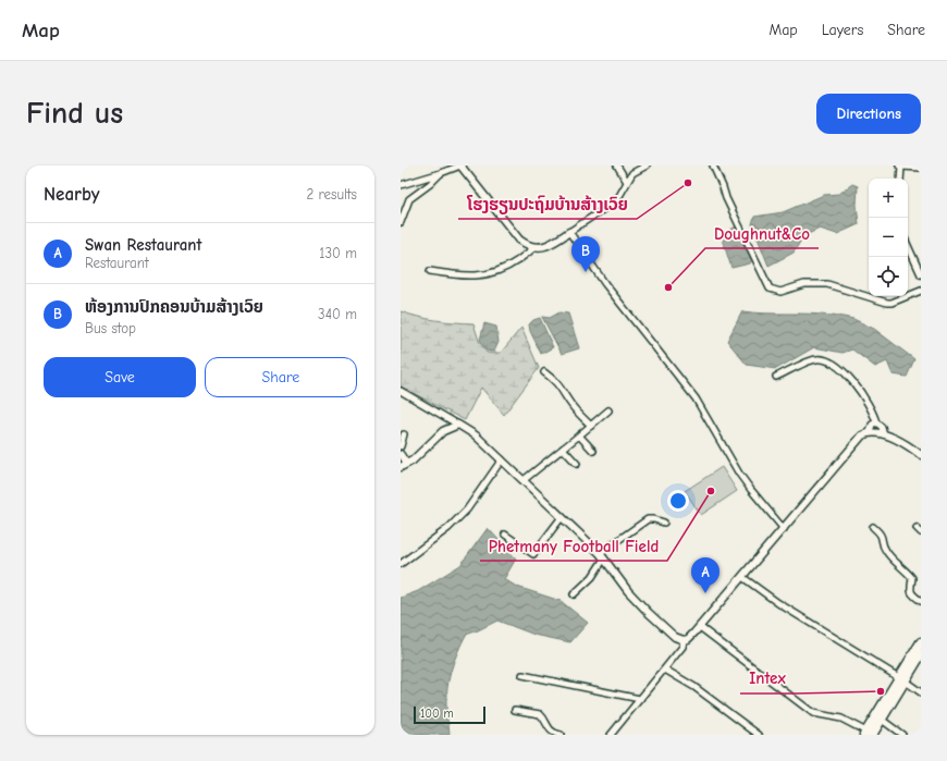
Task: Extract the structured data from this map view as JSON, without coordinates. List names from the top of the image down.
{
  "places": [
    "ໂຮງຮຽນປະຖົມບ້ານສ້າງເວົຍ",
    "Doughnut&Co",
    "Phetmany Football Field",
    "Intex"
  ],
  "scale_bar": "100 m",
  "page": {
    "header": "Map",
    "nav": ["Map", "Layers", "Share"],
    "buttons": [
      "Directions",
      ["Save", "Share"]
    ],
    "title": "Find us",
    "heading": ["Nearby", "2 results"],
    "map_buttons": ["+", "−"],
    "list": [
      {
        "mark": "A",
        "name": "Swan Restaurant",
        "note": "Restaurant",
        "value": "130 m"
      },
      {
        "mark": "B",
        "name": "ຫ້ອງການປົກຄອນບ້າມສ້າງເວົຍ",
        "note": "Bus stop",
        "value": "340 m"
      }
    ],
    "pins": ["B", "A"],
    "scale": "100 m"
  }
}
